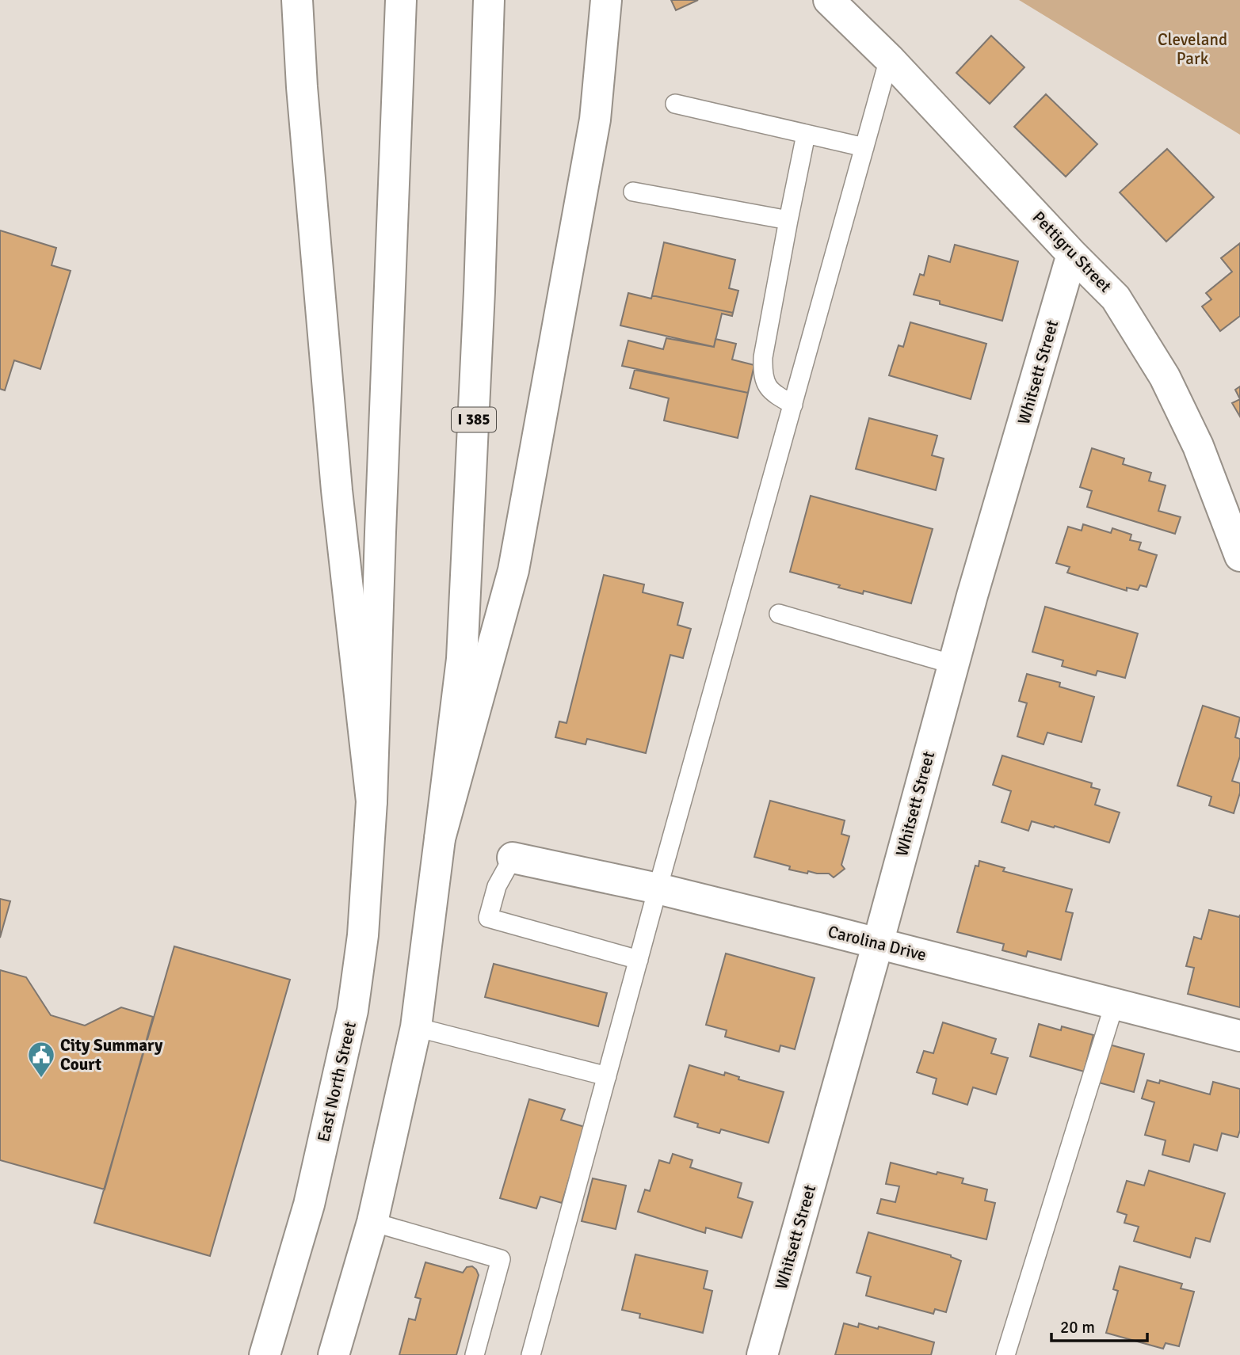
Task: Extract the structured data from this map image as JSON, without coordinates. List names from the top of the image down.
{
  "streets": {
    "main road": [
      "Pettigru Street",
      "Whitsett Street",
      "I 385",
      "Carolina Drive",
      "East North Street"
    ]
  },
  "crossings": [
    ["Pettigru Street", "Whitsett Street"],
    ["Whitsett Street", "Carolina Drive"]
  ],
  "parks": ["Cleveland Park"],
  "places": {
    "public building": ["City Summary Court"]
  },
  "scale_bar": "20 m"
}
